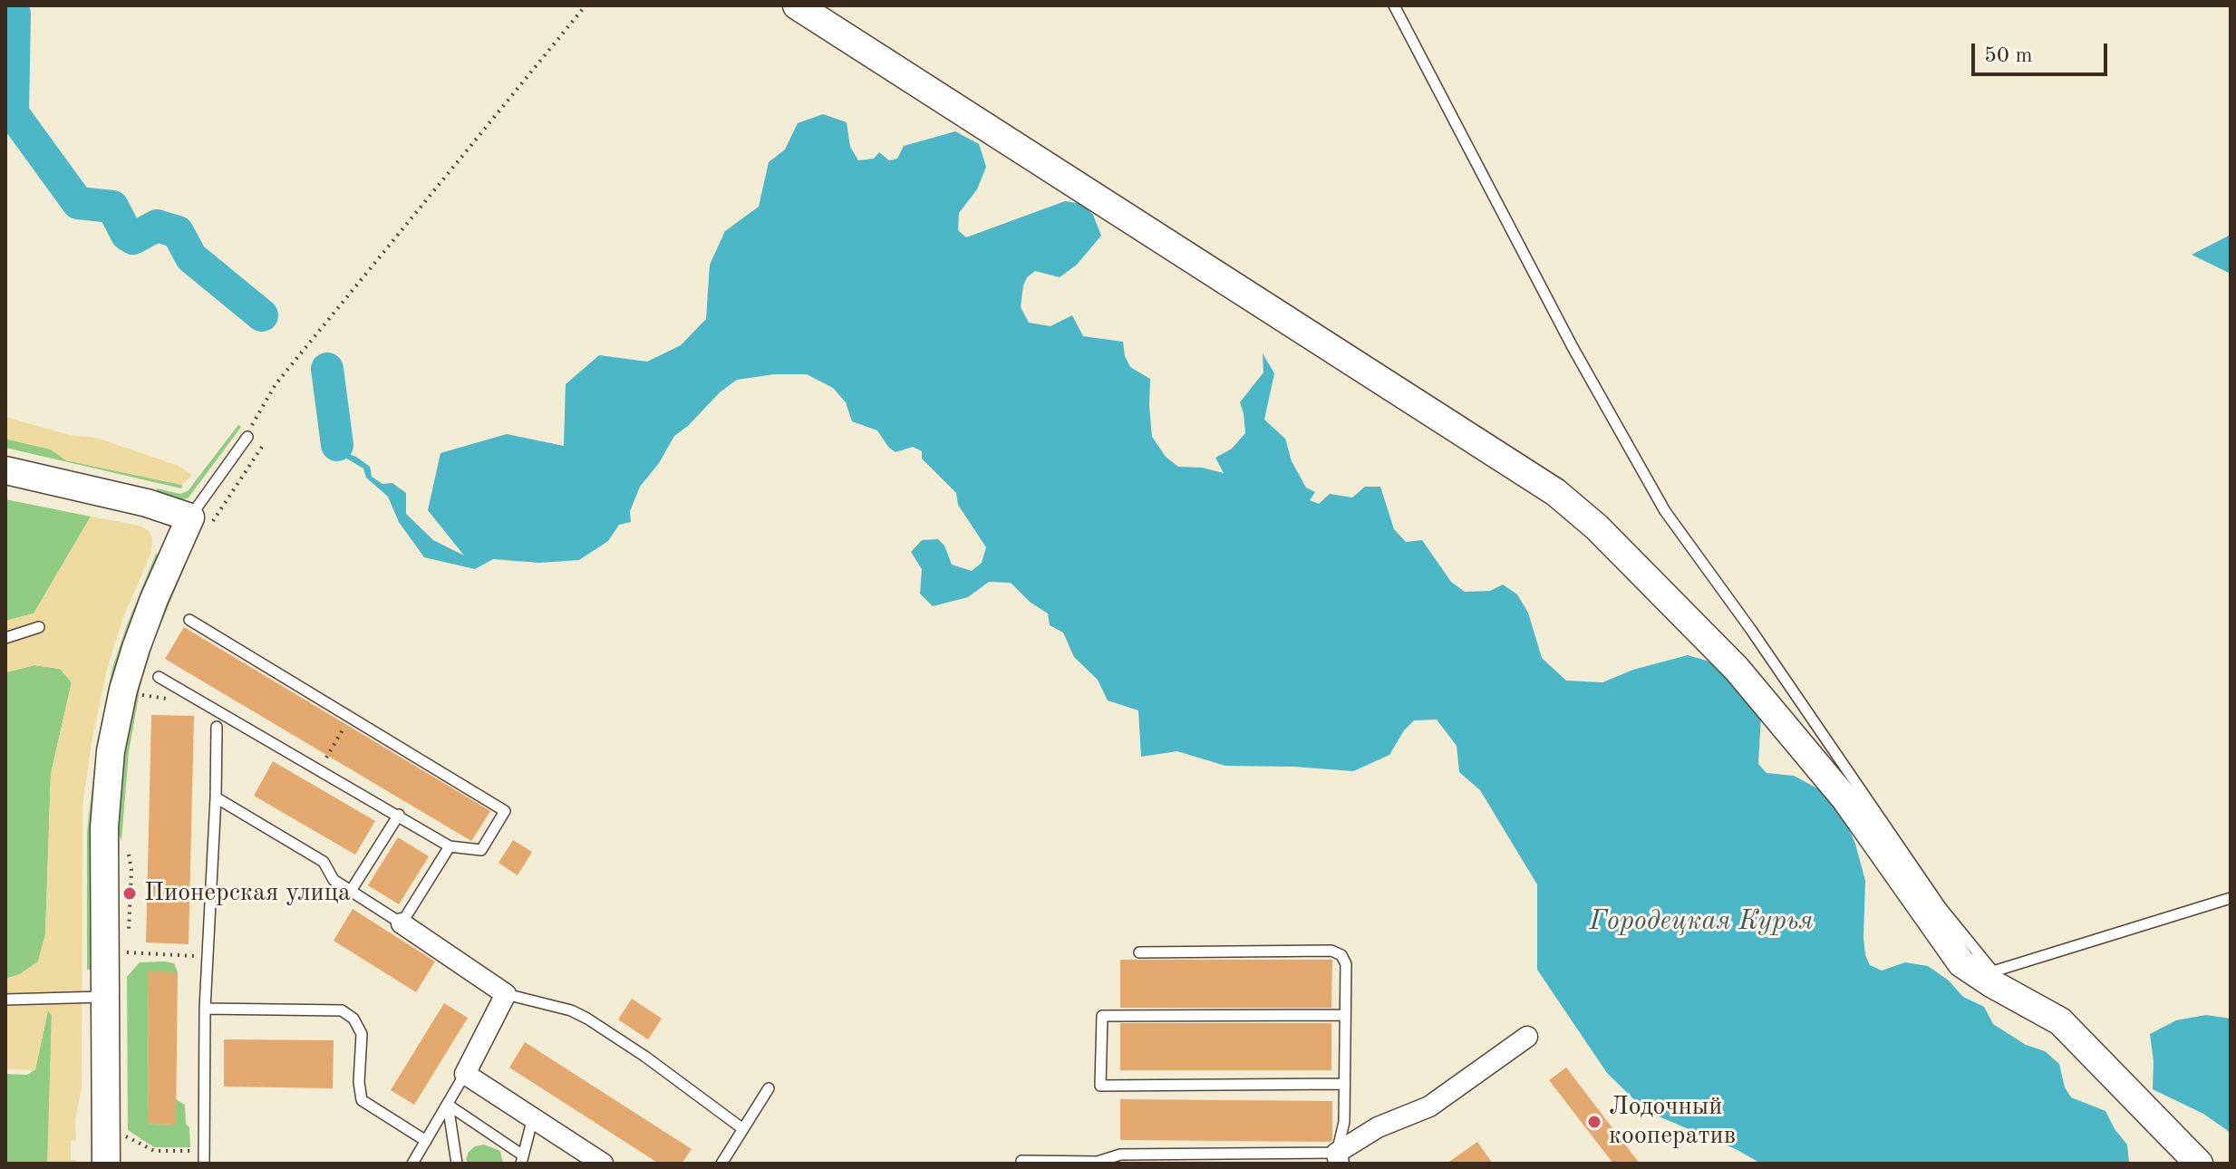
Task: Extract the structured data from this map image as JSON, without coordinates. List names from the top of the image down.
{
  "water": ["Городецкая Курья"],
  "places": ["Пионерская улица", "Лодочный кооператив"],
  "scale_bar": "50 m"
}
